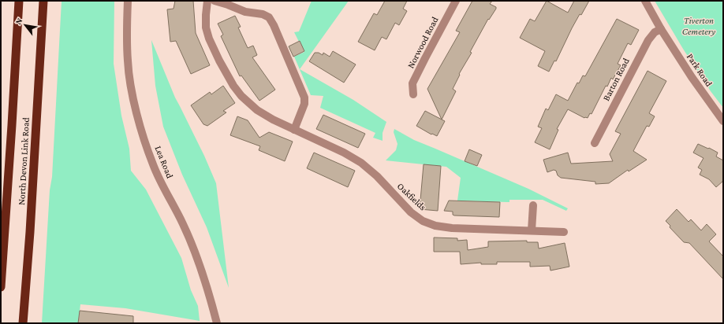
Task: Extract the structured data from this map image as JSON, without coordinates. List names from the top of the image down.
{
  "streets": {
    "highway": ["North Devon Link Road"],
    "street": [
      "Norwood Road",
      "Park Road",
      "Barton Road",
      "Lea Road",
      "Oakfields"
    ]
  },
  "crossings": [
    ["Park Road", "Barton Road"]
  ],
  "parks": ["Tiverton Cemetery"],
  "north": "top left"
}
